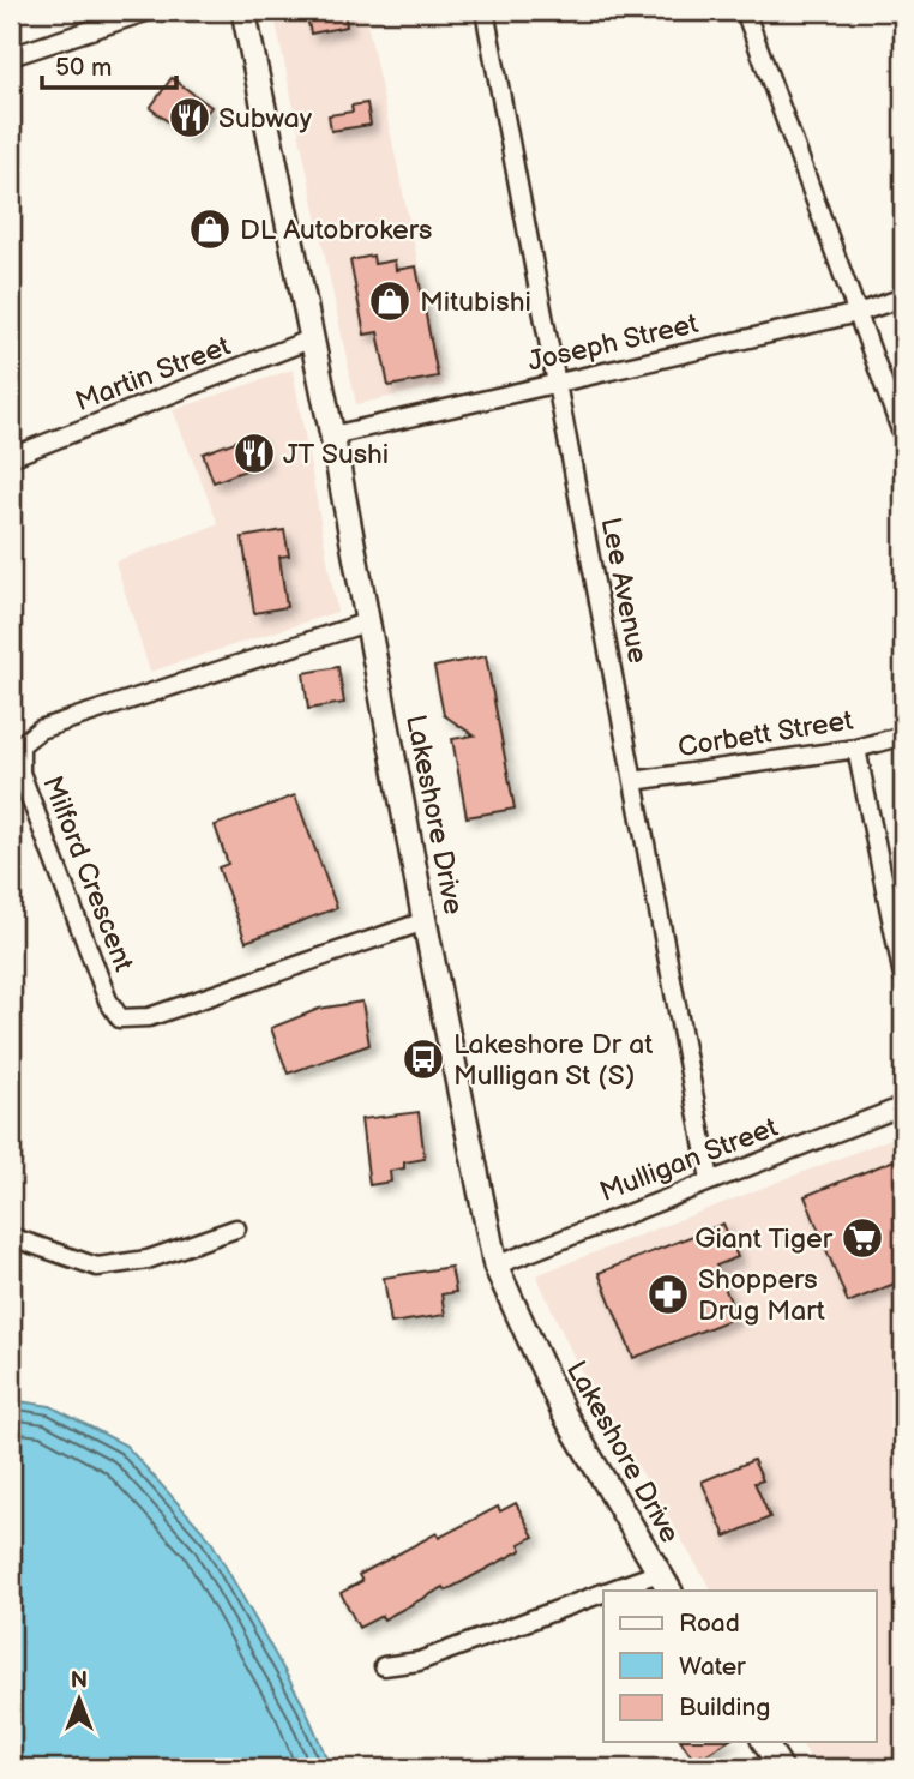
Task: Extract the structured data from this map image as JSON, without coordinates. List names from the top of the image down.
{
  "streets": {
    "main road": ["Lakeshore Drive"],
    "street": [
      "Joseph Street",
      "Martin Street",
      "Lee Avenue",
      "Corbett Street",
      "Milford Crescent",
      "Mulligan Street"
    ]
  },
  "crossings": [
    ["Joseph Street", "Lee Avenue"],
    ["Joseph Street", "Lakeshore Drive"],
    ["Martin Street", "Lakeshore Drive"],
    ["Lee Avenue", "Corbett Street"],
    ["Lee Avenue", "Mulligan Street"],
    ["Lakeshore Drive", "Milford Crescent"],
    ["Lakeshore Drive", "Mulligan Street"]
  ],
  "places": {
    "restaurant": ["Subway", "JT Sushi"],
    "shop": ["DL Autobrokers", "Mitubishi"],
    "bus stop": ["Lakeshore Dr at Mulligan St (S)"],
    "supermarket": ["Giant Tiger"],
    "pharmacy": ["Shoppers Drug Mart"]
  },
  "legend": ["Road", "Water", "Building"],
  "scale_bar": "50 m",
  "north": "top"
}
